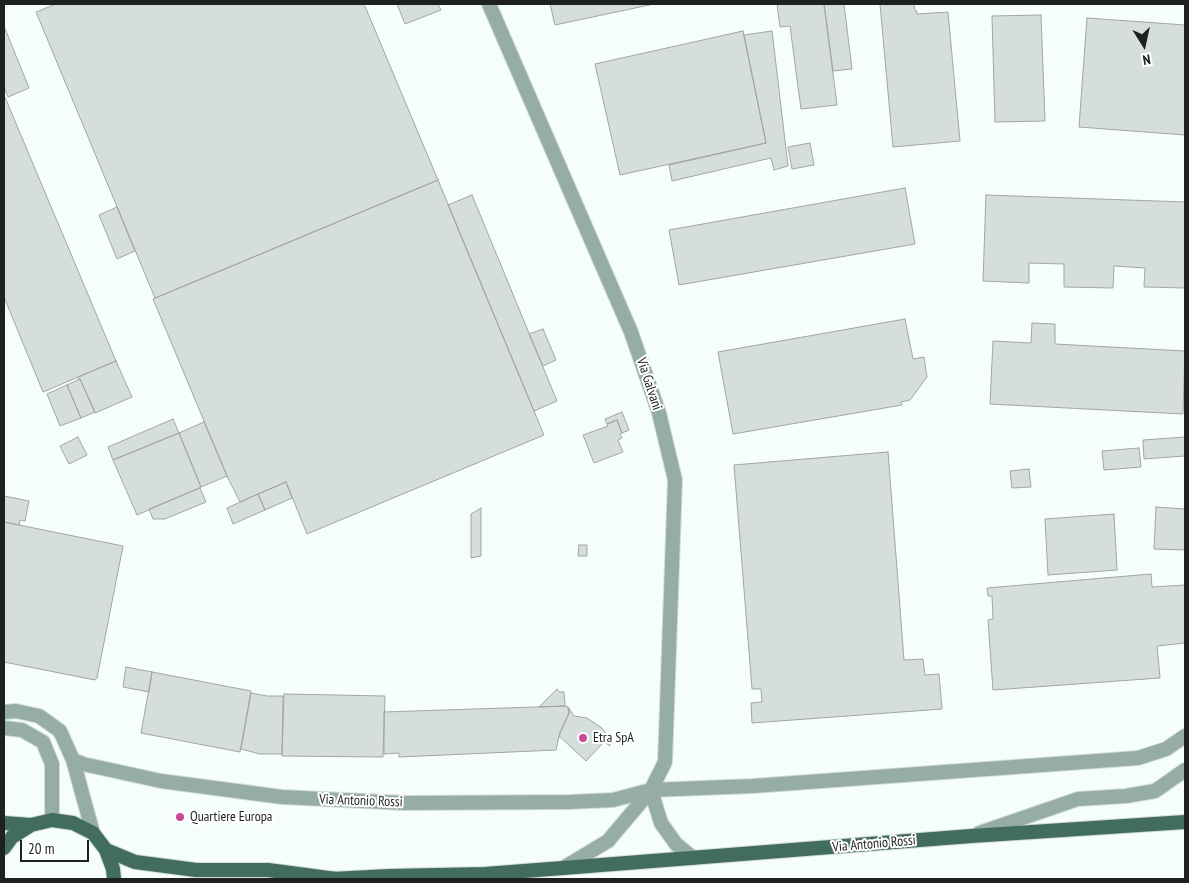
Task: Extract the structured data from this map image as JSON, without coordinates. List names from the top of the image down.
{
  "streets": {
    "main road": ["Via Antonio Rossi"],
    "street": ["Via Galvani"]
  },
  "crossings": [
    ["Via Galvani", "Via Antonio Rossi"]
  ],
  "places": ["Etra SpA", "Quartiere Europa"],
  "scale_bar": "20 m",
  "north": "bottom"
}
